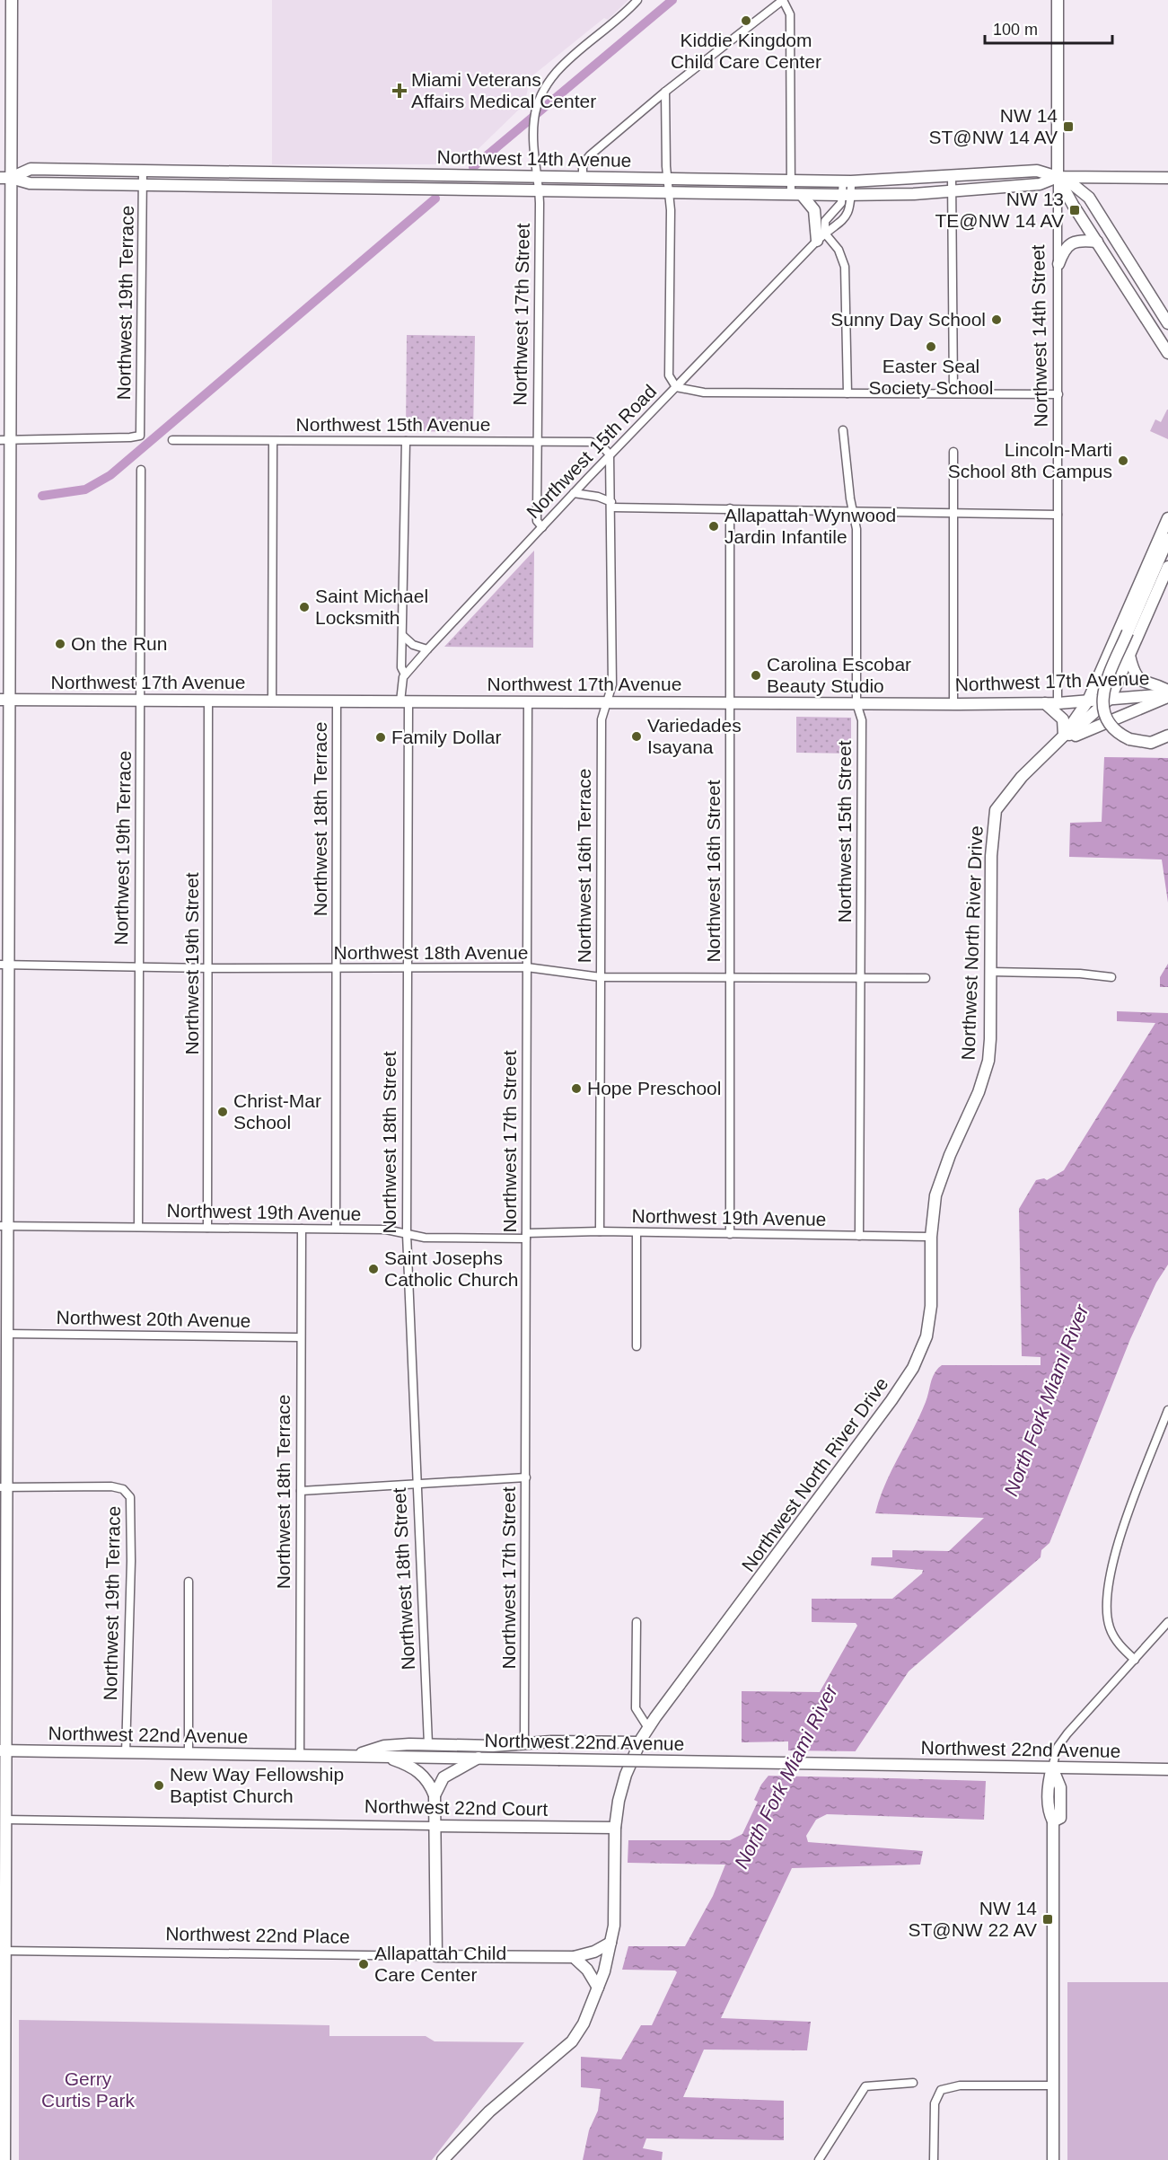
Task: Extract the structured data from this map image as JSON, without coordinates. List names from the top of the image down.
{
  "streets": {
    "main road": [
      "Northwest 14th Avenue",
      "Northwest 14th Street",
      "Northwest 17th Avenue",
      "Northwest North River Drive",
      "Northwest 22nd Avenue",
      "Northwest 22nd Court",
      "Northwest 22nd Place"
    ],
    "street": [
      "Northwest 19th Terrace",
      "Northwest 17th Street",
      "Northwest 15th Avenue",
      "Northwest 15th Road",
      "Northwest 18th Terrace",
      "Northwest 15th Street",
      "Northwest 16th Terrace",
      "Northwest 16th Street",
      "Northwest 18th Avenue",
      "Northwest 19th Street",
      "Northwest 18th Street",
      "Northwest 19th Avenue",
      "Northwest 20th Avenue"
    ]
  },
  "crossings": [
    ["Northwest 14th Avenue", "Northwest 19th Terrace"],
    ["Northwest 14th Avenue", "Northwest 17th Street"],
    ["Northwest 14th Avenue", "Northwest 14th Street"],
    ["Northwest 14th Avenue", "Northwest 15th Road"],
    ["Northwest 19th Terrace", "Northwest 17th Avenue"],
    ["Northwest 19th Terrace", "Northwest 18th Avenue"],
    ["Northwest 19th Terrace", "Northwest 19th Avenue"],
    ["Northwest 19th Terrace", "Northwest 22nd Avenue"],
    ["Northwest 17th Street", "Northwest 15th Avenue"],
    ["Northwest 17th Street", "Northwest 15th Road"],
    ["Northwest 17th Street", "Northwest 17th Avenue"],
    ["Northwest 17th Street", "Northwest 18th Avenue"],
    ["Northwest 17th Street", "Northwest 19th Avenue"],
    ["Northwest 14th Street", "Northwest 17th Avenue"],
    ["Northwest 15th Avenue", "Northwest 15th Road"],
    ["Northwest 15th Avenue", "Northwest 16th Terrace"],
    ["Northwest 15th Road", "Northwest 16th Terrace"],
    ["Northwest 17th Avenue", "Northwest 18th Terrace"],
    ["Northwest 17th Avenue", "Northwest 15th Street"],
    ["Northwest 17th Avenue", "Northwest 16th Terrace"],
    ["Northwest 17th Avenue", "Northwest 16th Street"],
    ["Northwest 17th Avenue", "Northwest North River Drive"],
    ["Northwest 17th Avenue", "Northwest 19th Street"],
    ["Northwest 17th Avenue", "Northwest 18th Street"],
    ["Northwest 18th Terrace", "Northwest 18th Avenue"],
    ["Northwest 18th Terrace", "Northwest 19th Avenue"],
    ["Northwest 18th Terrace", "Northwest 20th Avenue"],
    ["Northwest 18th Terrace", "Northwest 22nd Avenue"],
    ["Northwest 15th Street", "Northwest 18th Avenue"],
    ["Northwest 15th Street", "Northwest 19th Avenue"],
    ["Northwest 16th Terrace", "Northwest 18th Avenue"],
    ["Northwest 16th Terrace", "Northwest 19th Avenue"],
    ["Northwest 16th Street", "Northwest 18th Avenue"],
    ["Northwest 16th Street", "Northwest 19th Avenue"],
    ["Northwest North River Drive", "Northwest 19th Avenue"],
    ["Northwest North River Drive", "Northwest 22nd Court"],
    ["Northwest North River Drive", "Northwest 22nd Place"],
    ["Northwest 18th Avenue", "Northwest 19th Street"],
    ["Northwest 18th Avenue", "Northwest 18th Street"],
    ["Northwest 19th Street", "Northwest 19th Avenue"],
    ["Northwest 18th Street", "Northwest 19th Avenue"]
  ],
  "water": ["North Fork Miami River"],
  "parks": ["Gerry Curtis Park"],
  "places": {
    "other": [
      "Kiddie Kingdom Child Care Center",
      "Sunny Day School",
      "Easter Seal Society School",
      "Lincoln-Marti School 8th Campus",
      "Allapattah Wynwood Jardin Infantile",
      "Saint Michael Locksmith",
      "On the Run",
      "Carolina Escobar Beauty Studio",
      "Variedades Isayana",
      "Family Dollar",
      "Hope Preschool",
      "Christ-Mar School",
      "Saint Josephs Catholic Church",
      "New Way Fellowship Baptist Church",
      "Allapattah Child Care Center"
    ],
    "health": ["Miami Veterans Affairs Medical Center"],
    "transit": ["NW 14 ST@NW 14 AV", "NW 13 TE@NW 14 AV", "NW 14 ST@NW 22 AV"]
  },
  "scale_bar": "100 m"
}
